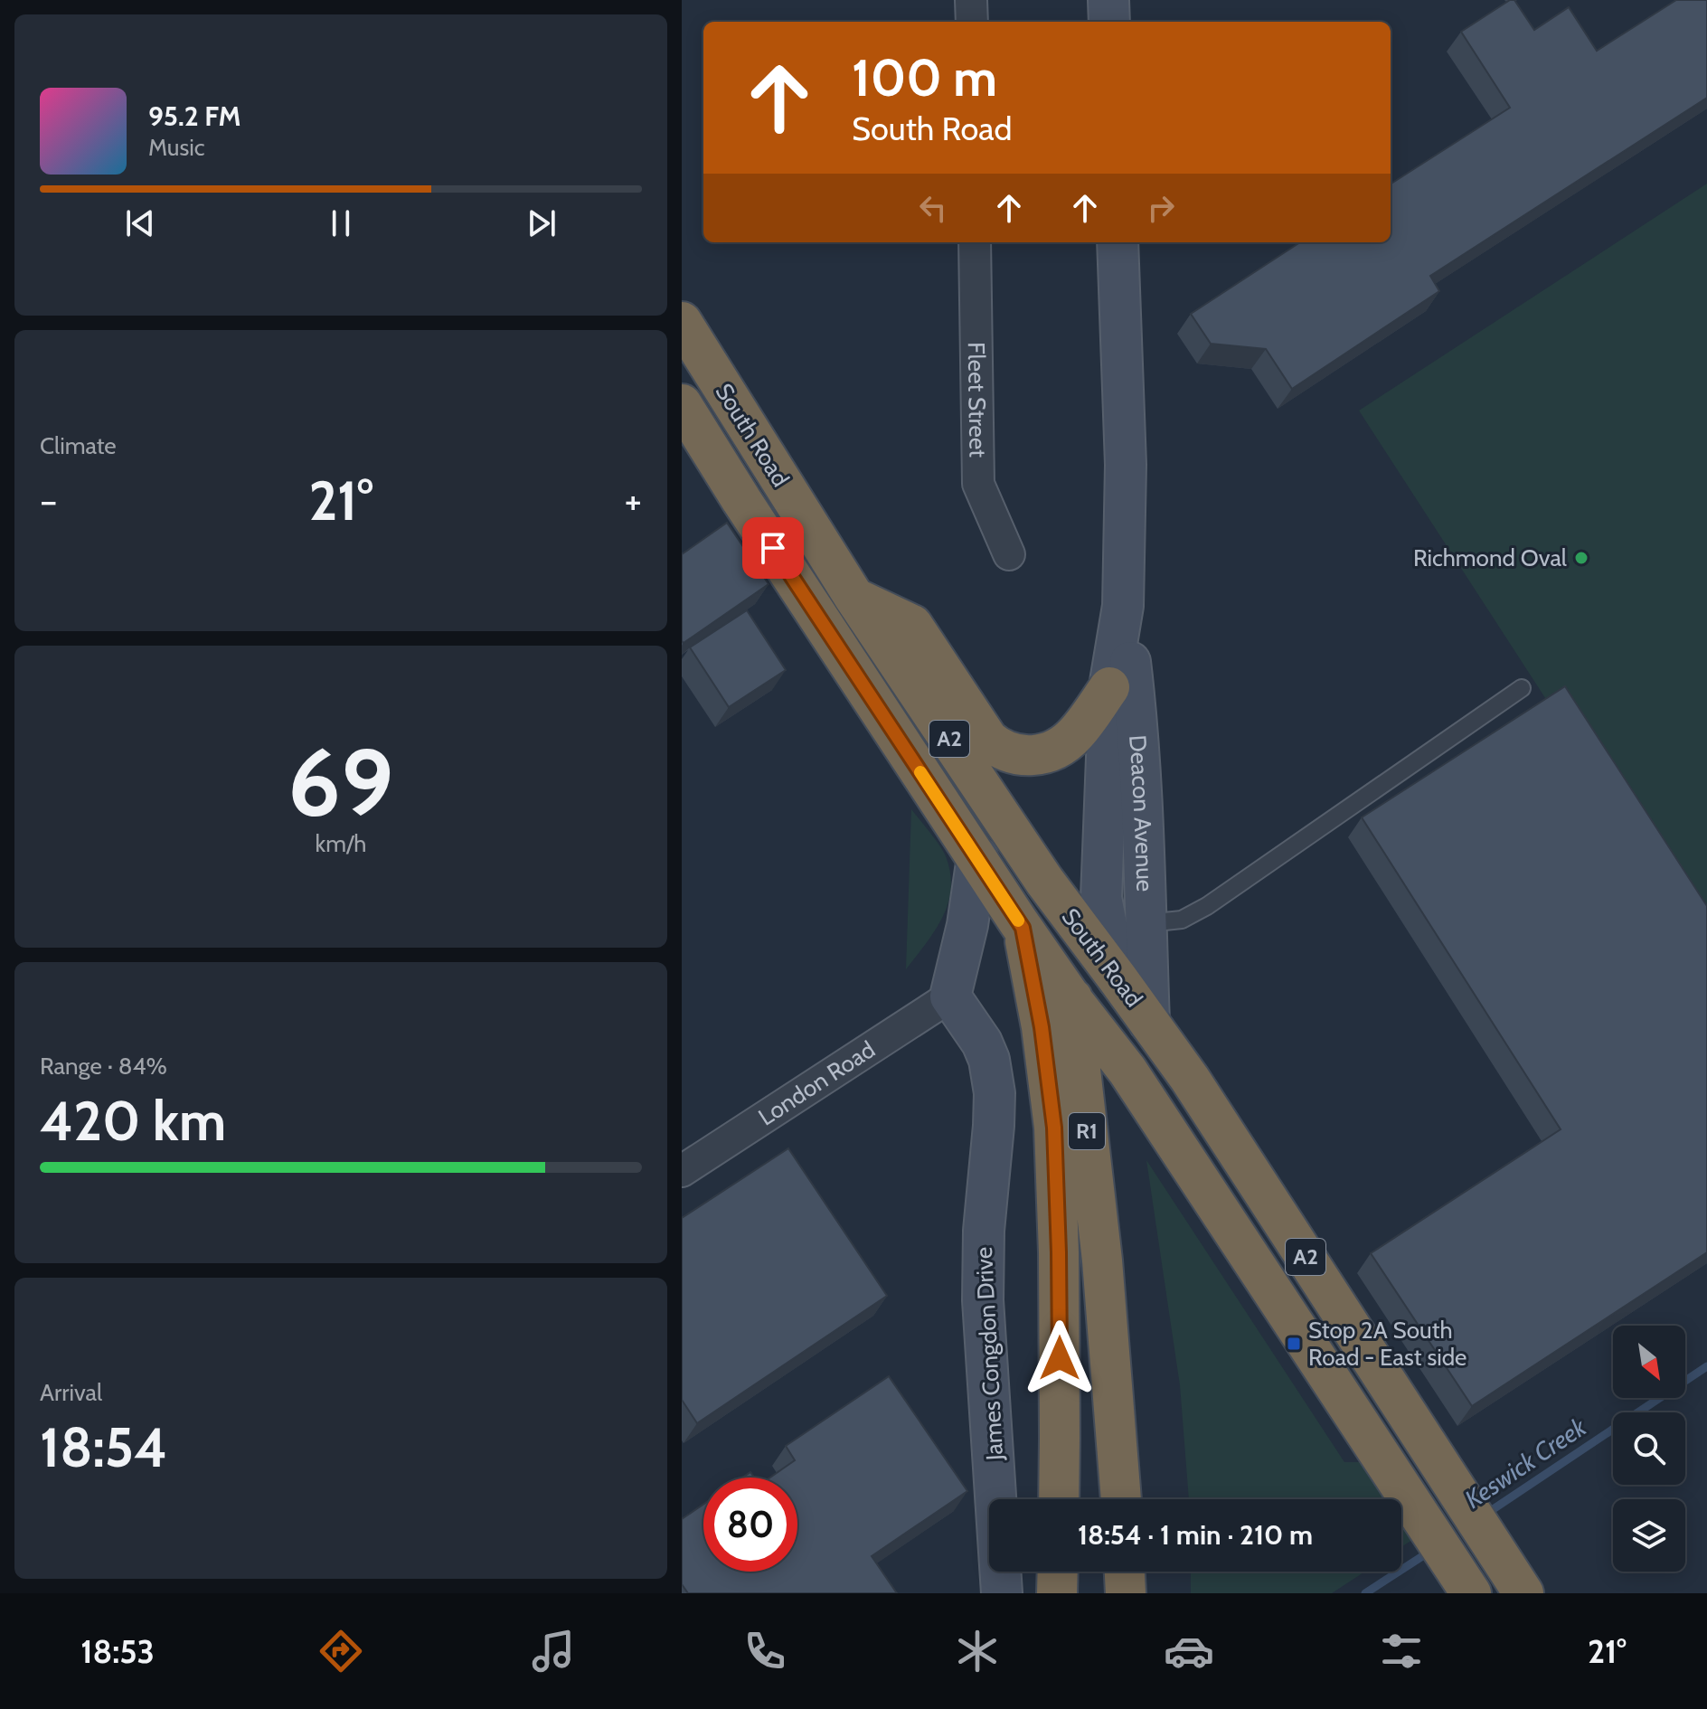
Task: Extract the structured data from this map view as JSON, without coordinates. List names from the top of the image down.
{
  "streets": {
    "highway": ["South Road", "A2", "R1"],
    "street": [
      "Fleet Street",
      "Deacon Avenue",
      "London Road",
      "James Congdon Drive"
    ]
  },
  "crossings": [
    ["South Road", "Deacon Avenue"],
    ["South Road", "R1"],
    ["London Road", "James Congdon Drive"]
  ],
  "water": ["Keswick Creek"],
  "places": {
    "other": ["Richmond Oval"],
    "transit": ["Stop 2A South Road - East side"]
  },
  "north": "bottom right",
  "page": {
    "turn": ["100 m", "South Road"],
    "song": ["95.2 FM", "Music"],
    "tile": [
      "Climate",
      ["69", "km/h"],
      ["Range · 84%", "420 km"],
      ["Arrival", "18:54"]
    ],
    "heat": ["−", "21°", "+"],
    "limit": "80",
    "trip": "18:54 · 1 min · 210 m",
    "tabs": ["18:53", "21°"]
  }
}
